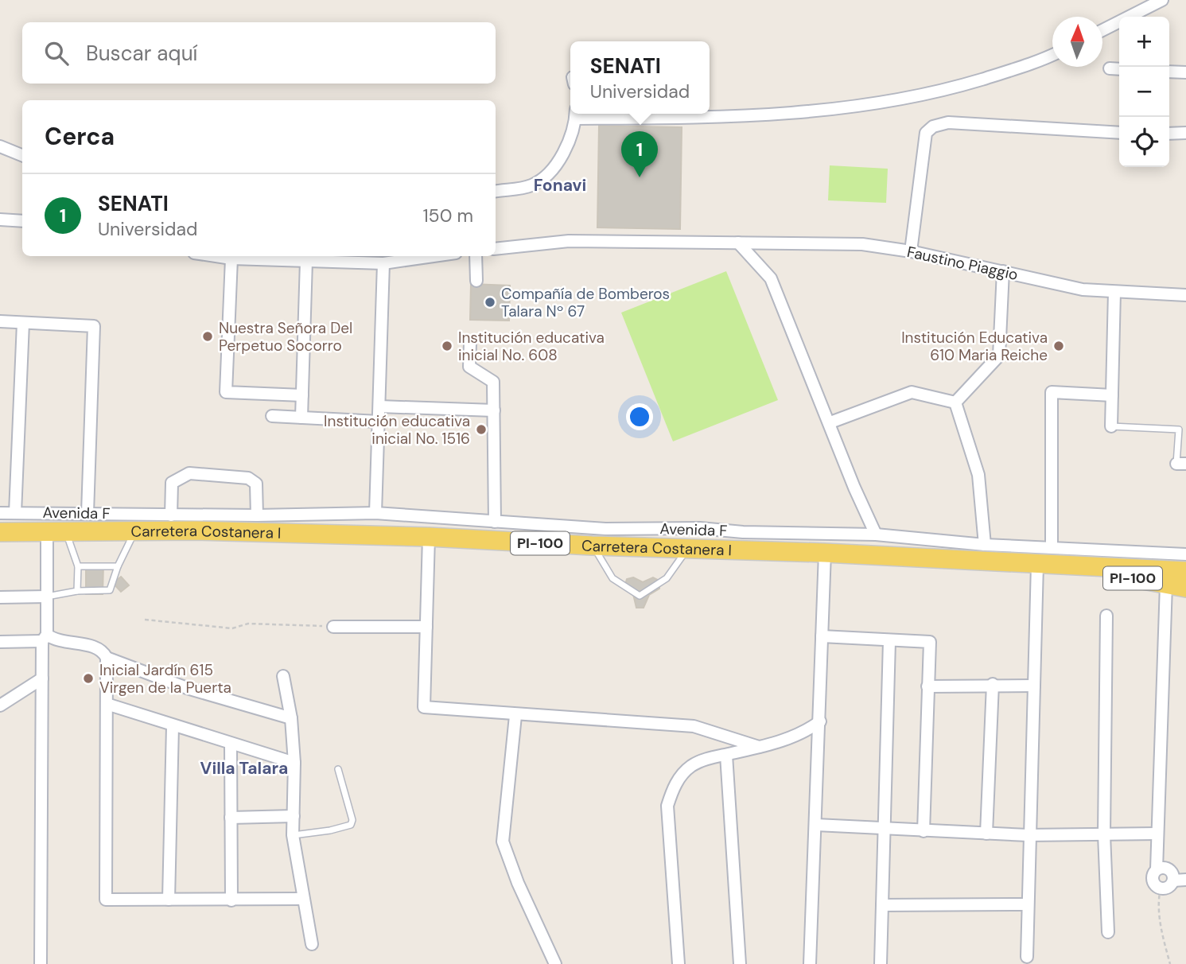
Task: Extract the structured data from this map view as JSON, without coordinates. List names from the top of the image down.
{
  "streets": {
    "main road": ["Carretera Costanera I", "PI-100"],
    "street": ["Faustino Piaggio", "Avenida F"]
  },
  "districts": ["Fonavi", "Villa Talara"],
  "places": [
    "Compañía de Bomberos Talara Nº 67",
    "Nuestra Señora Del Perpetuo Socorro",
    "Institución educativa inicial No. 608",
    "Institución Educativa 610 Maria Reiche",
    "Institución educativa inicial No. 1516",
    "Inicial Jardín 615 Virgen de la Puerta"
  ],
  "north": "top",
  "page": {
    "map_buttons": ["+", "−"],
    "search": "Buscar aquí",
    "popup": ["SENATI", "Universidad"],
    "heading": "Cerca",
    "pins": "1",
    "list": [
      {
        "mark": "1",
        "name": "SENATI",
        "note": "Universidad",
        "value": "150 m"
      }
    ]
  }
}
